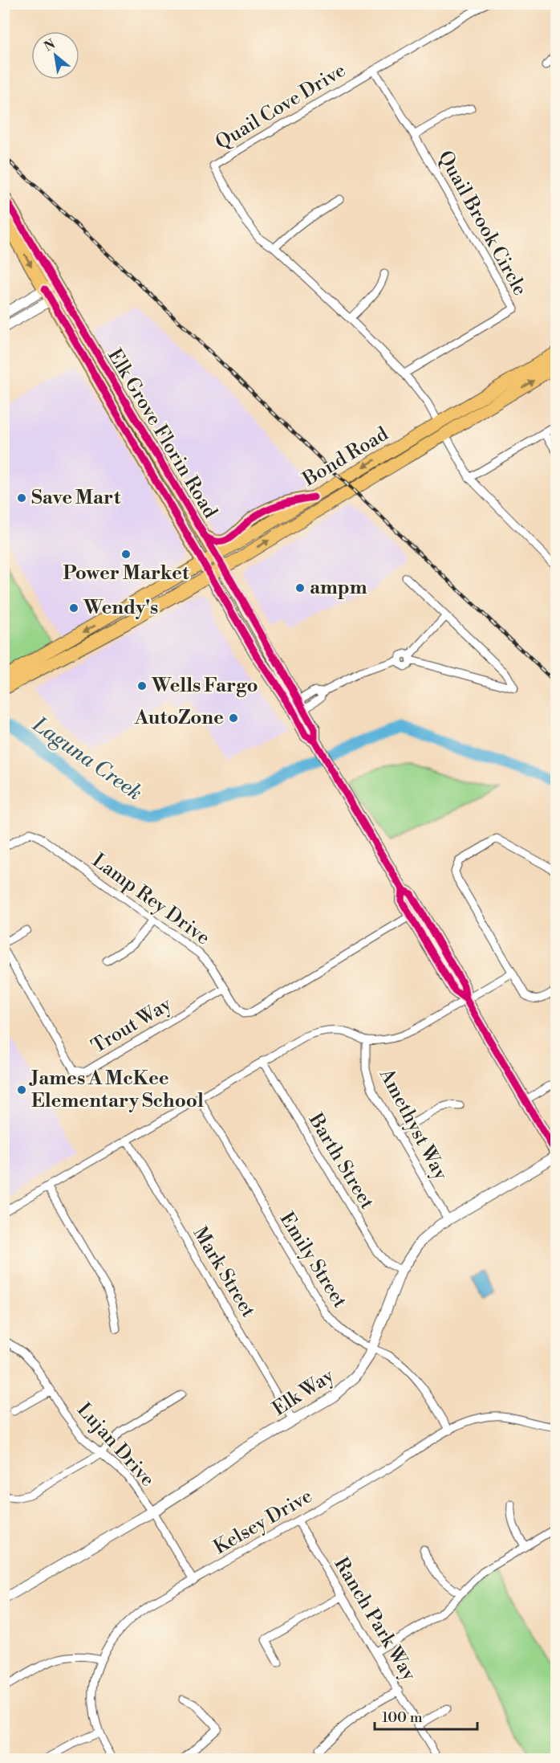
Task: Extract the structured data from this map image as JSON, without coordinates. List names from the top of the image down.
{
  "streets": {
    "main road": ["Elk Grove Florin Road", "Bond Road"],
    "street": [
      "Quail Cove Drive",
      "Quail Brook Circle",
      "Lamp Rey Drive",
      "Trout Way",
      "Amethyst Way",
      "Barth Street",
      "Emily Street",
      "Mark Street",
      "Elk Way",
      "Lujan Drive",
      "Kelsey Drive",
      "Ranch Park Way"
    ]
  },
  "crossings": [
    ["Quail Cove Drive", "Quail Brook Circle"],
    ["Quail Cove Drive", "Bond Road"],
    ["Elk Grove Florin Road", "Bond Road"],
    ["Elk Grove Florin Road", "Lamp Rey Drive"],
    ["Elk Grove Florin Road", "Elk Way"],
    ["Lamp Rey Drive", "Trout Way"],
    ["Amethyst Way", "Elk Way"],
    ["Barth Street", "Elk Way"],
    ["Emily Street", "Elk Way"],
    ["Emily Street", "Kelsey Drive"],
    ["Mark Street", "Elk Way"],
    ["Elk Way", "Lujan Drive"],
    ["Lujan Drive", "Kelsey Drive"],
    ["Kelsey Drive", "Ranch Park Way"]
  ],
  "water": ["Laguna Creek"],
  "places": [
    "Save Mart",
    "Power Market",
    "ampm",
    "Wendy's",
    "Wells Fargo",
    "AutoZone",
    "James A McKee Elementary School"
  ],
  "scale_bar": "100 m",
  "north": "top left"
}
